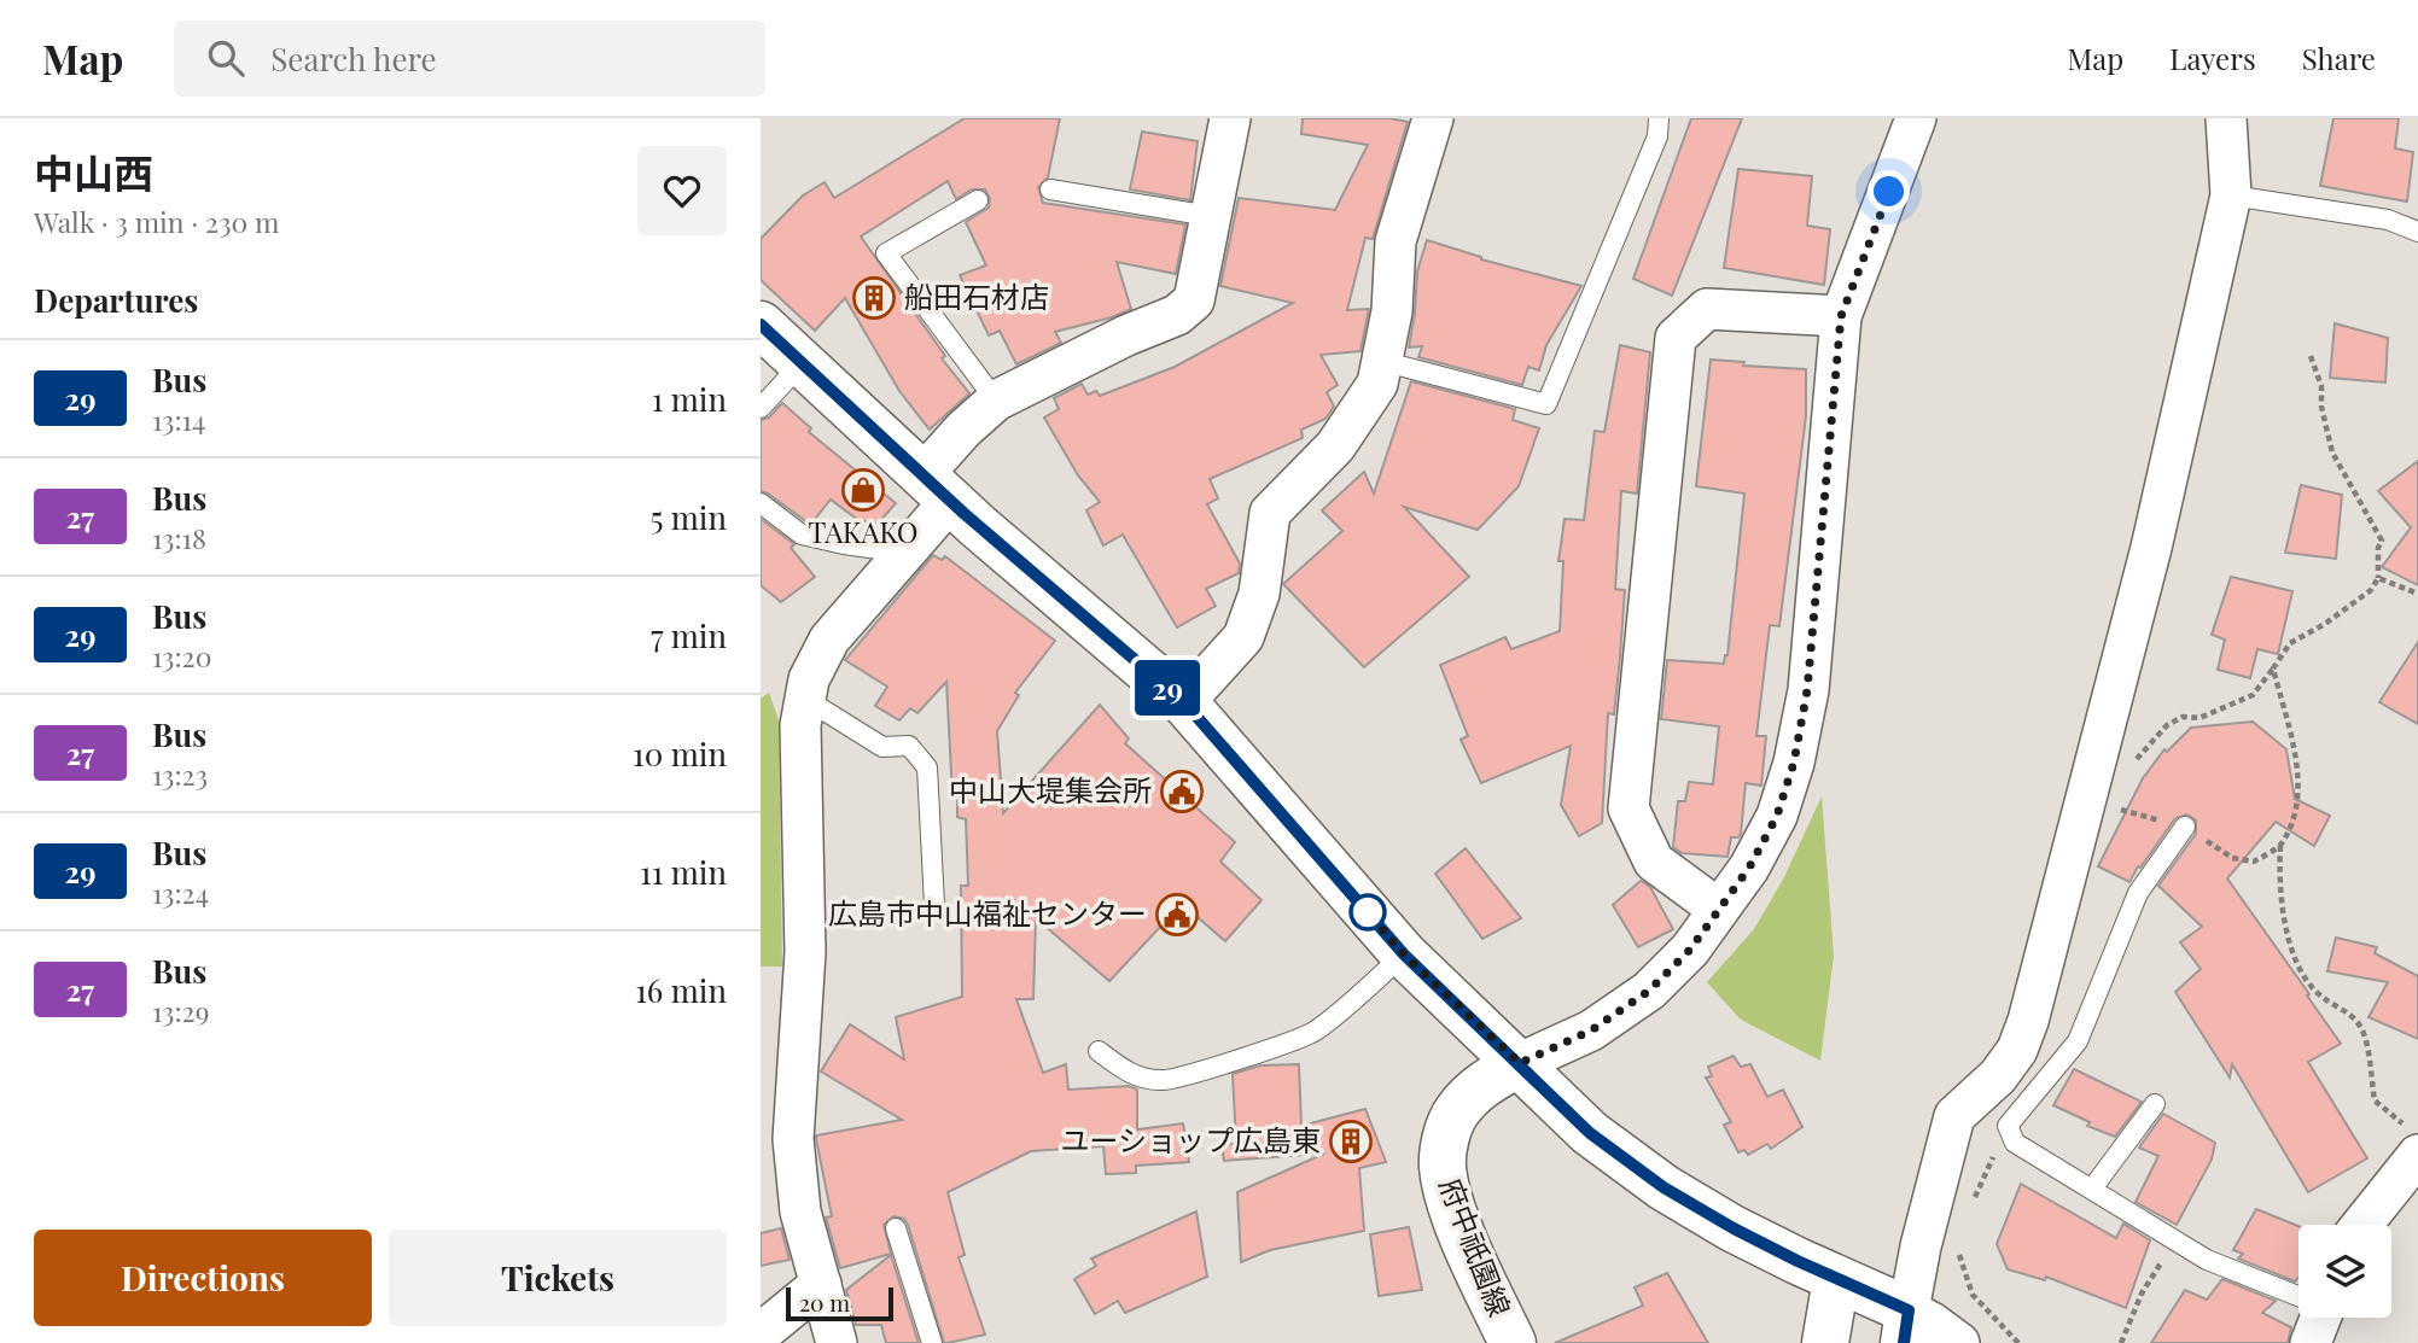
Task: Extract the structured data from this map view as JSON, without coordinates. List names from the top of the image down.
{
  "streets": {
    "main road": ["府中祇園線"]
  },
  "places": {
    "building": ["船田石材店", "ユーショップ広島東"],
    "shop": ["TAKAKO"],
    "public building": ["中山大堤集会所", "広島市中山福祉センター"]
  },
  "lines": ["bus line 29"],
  "scale_bar": "20 m",
  "page": {
    "header": "Map",
    "search": "Search here",
    "nav": ["Map", "Layers", "Share"],
    "heading": [
      ["中山西", "Walk · 3 min · 230 m"],
      "Departures"
    ],
    "on_map": "29",
    "list": [
      {
        "mark": "29",
        "name": "Bus",
        "note": "13:14",
        "value": "1 min"
      },
      {
        "mark": "27",
        "name": "Bus",
        "note": "13:18",
        "value": "5 min"
      },
      {
        "mark": "29",
        "name": "Bus",
        "note": "13:20",
        "value": "7 min"
      },
      {
        "mark": "27",
        "name": "Bus",
        "note": "13:23",
        "value": "10 min"
      },
      {
        "mark": "29",
        "name": "Bus",
        "note": "13:24",
        "value": "11 min"
      },
      {
        "mark": "27",
        "name": "Bus",
        "note": "13:29",
        "value": "16 min"
      }
    ],
    "buttons": ["Directions", "Tickets"],
    "scale": "20 m"
  }
}
